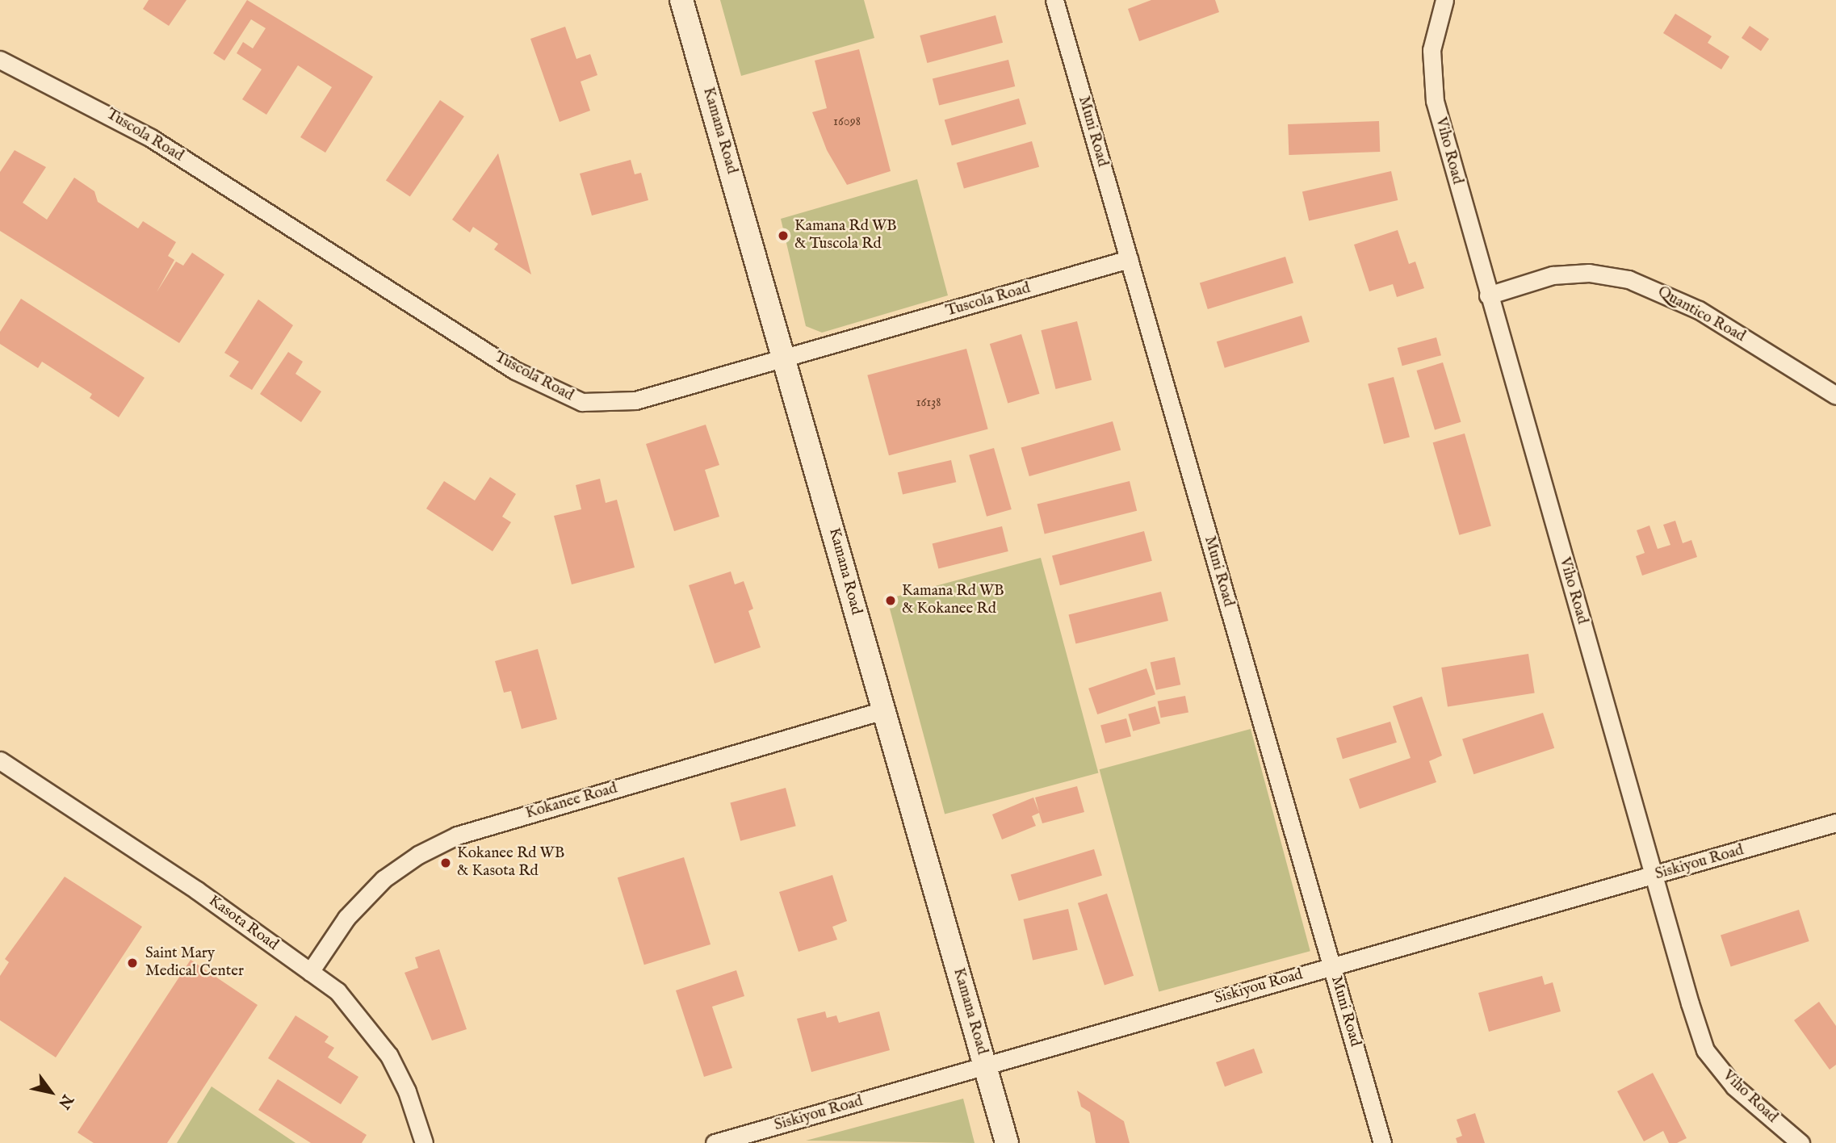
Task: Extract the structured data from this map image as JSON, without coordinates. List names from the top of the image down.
{
  "streets": {
    "street": [
      "Kamana Road",
      "Muni Road",
      "Tuscola Road",
      "Viho Road",
      "Quantico Road",
      "Kokanee Road",
      "Siskiyou Road",
      "Kasota Road"
    ]
  },
  "crossings": [
    ["Kamana Road", "Tuscola Road"],
    ["Kamana Road", "Kokanee Road"],
    ["Kamana Road", "Siskiyou Road"],
    ["Muni Road", "Tuscola Road"],
    ["Muni Road", "Siskiyou Road"],
    ["Viho Road", "Quantico Road"],
    ["Viho Road", "Siskiyou Road"],
    ["Kokanee Road", "Kasota Road"]
  ],
  "places": [
    "Kamana Rd WB & Tuscola Rd",
    "Kamana Rd WB & Kokanee Rd",
    "Kokanee Rd WB & Kasota Rd",
    "Saint Mary Medical Center"
  ],
  "house_numbers": ["16098", "16138"],
  "north": "bottom right"
}
